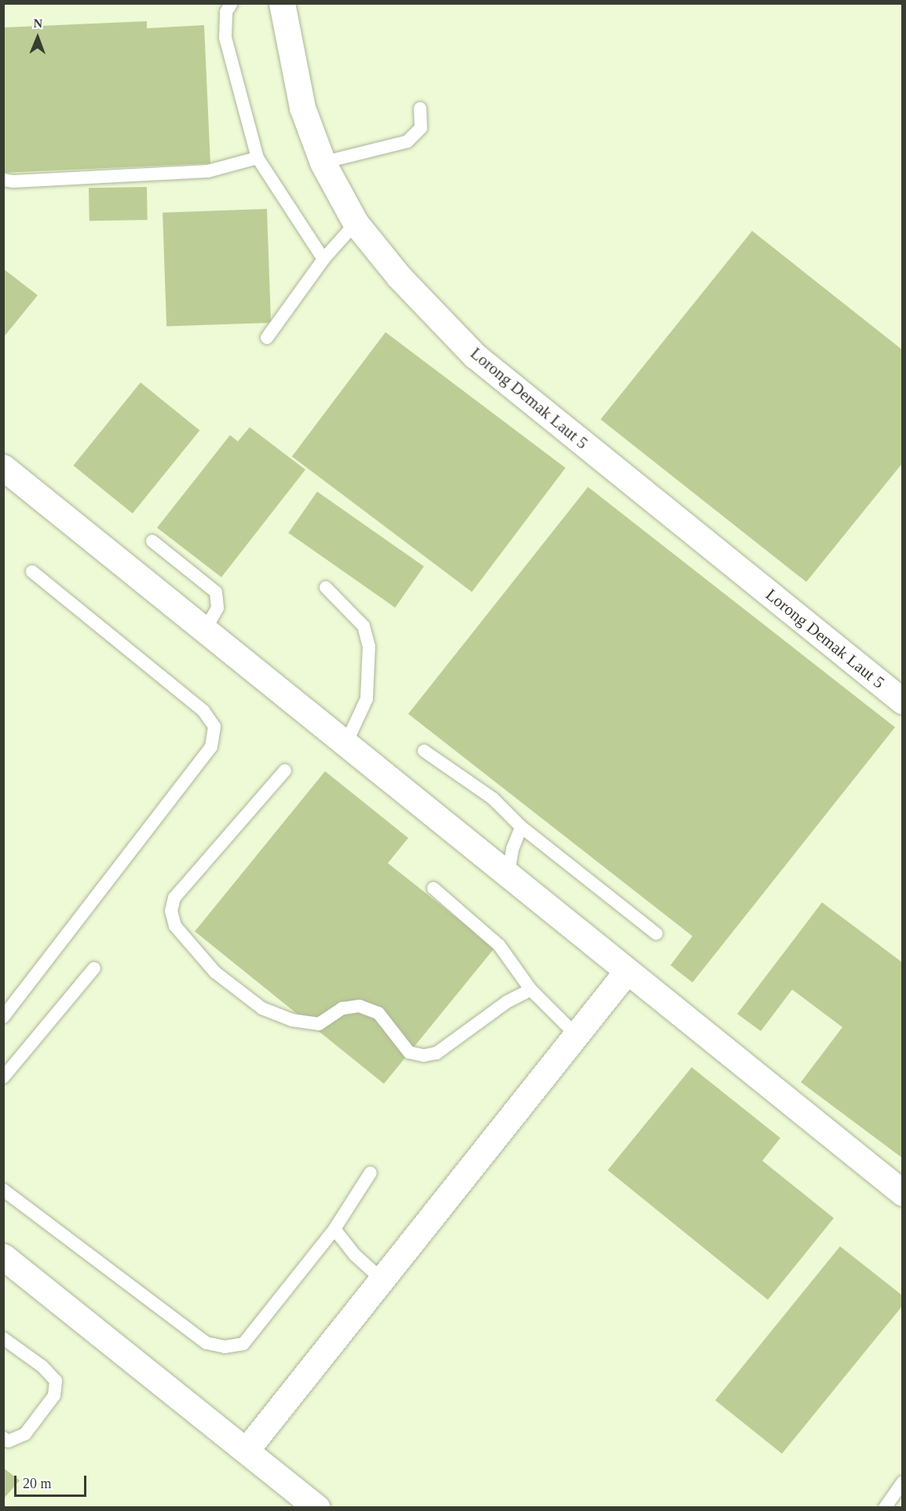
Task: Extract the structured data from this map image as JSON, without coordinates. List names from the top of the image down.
{
  "streets": {
    "street": ["Lorong Demak Laut 5"]
  },
  "scale_bar": "20 m",
  "north": "top"
}
